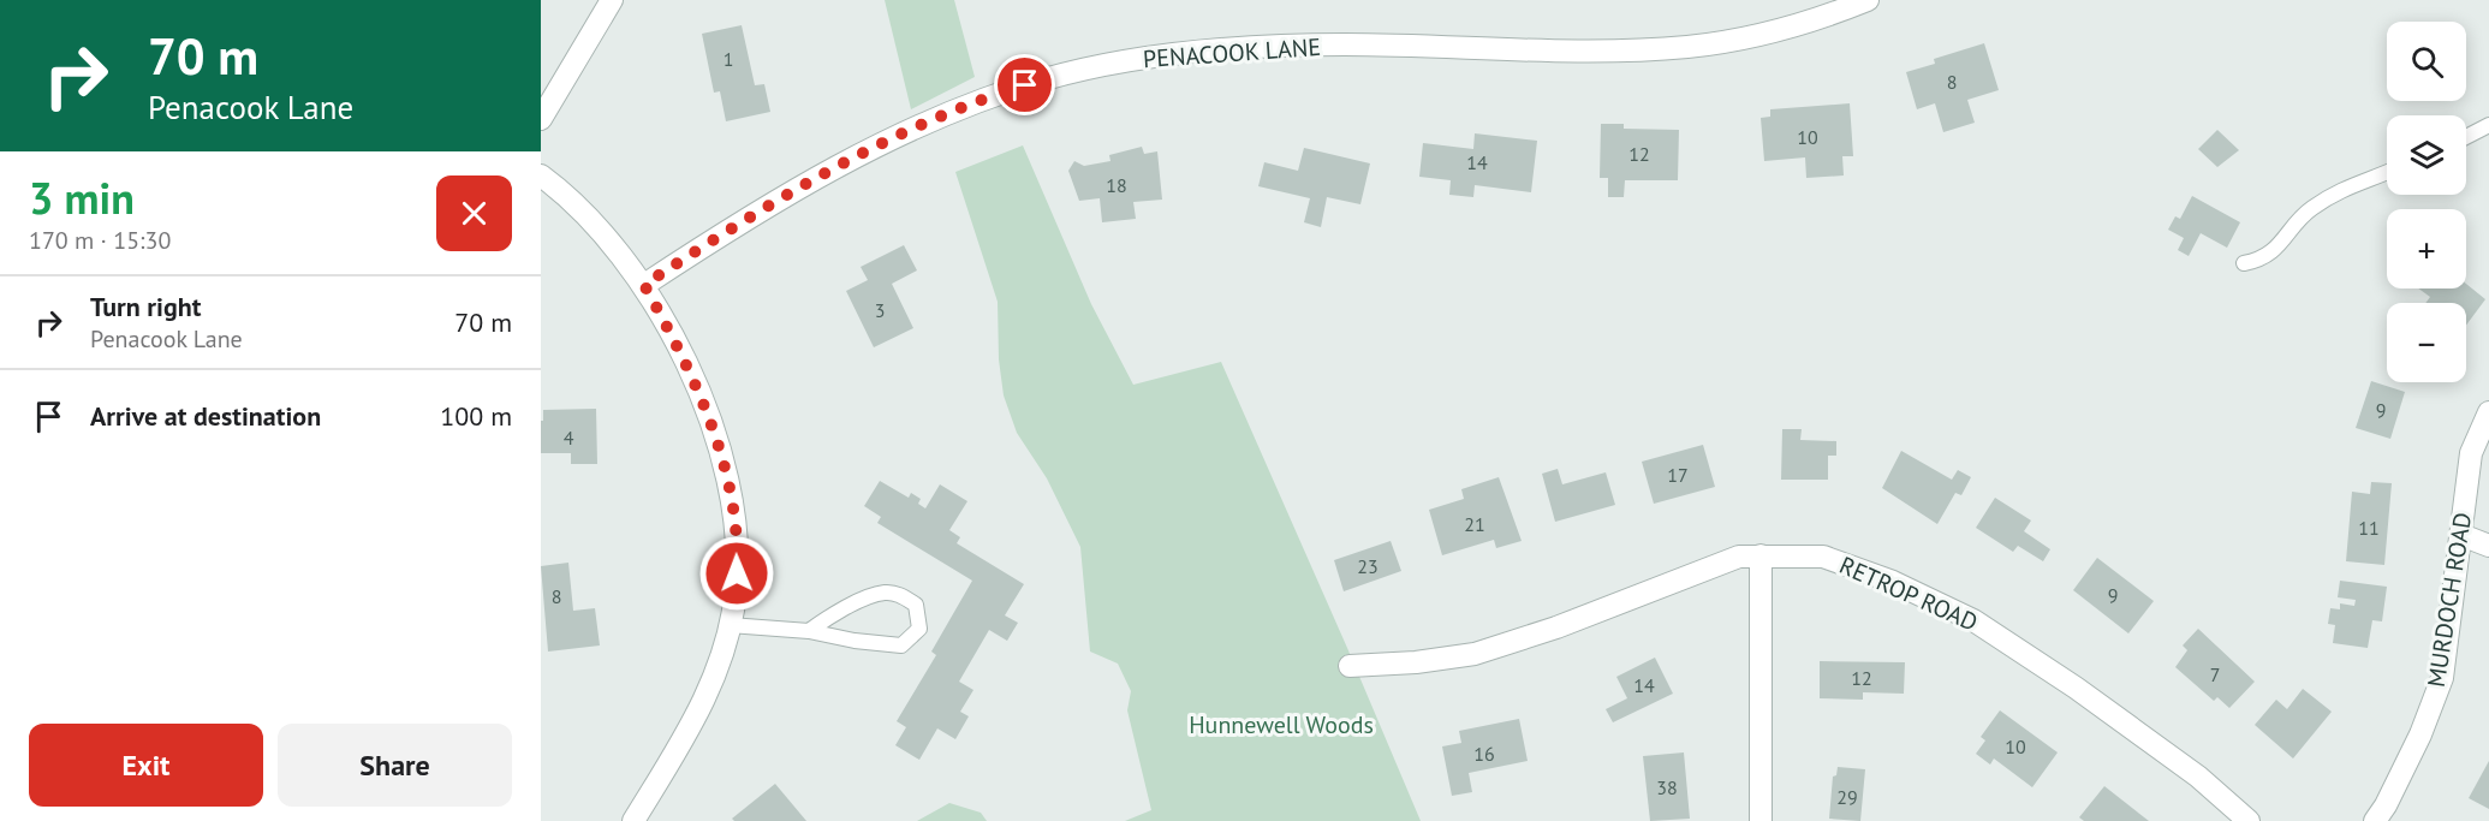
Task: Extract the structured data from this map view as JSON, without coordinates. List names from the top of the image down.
{
  "streets": {
    "street": ["PENACOOK LANE", "RETROP ROAD", "MURDOCH ROAD"]
  },
  "parks": ["Hunnewell Woods"],
  "house_numbers": [
    "1",
    "8",
    "10",
    "12",
    "14",
    "18",
    "3",
    "9",
    "4",
    "17",
    "21",
    "11",
    "23",
    "9",
    "8",
    "7",
    "12",
    "14",
    "10",
    "16",
    "38",
    "29"
  ],
  "page": {
    "turn": ["70 m", "Penacook Lane"],
    "map_buttons": ["+", "−"],
    "heading": ["3 min", "170 m · 15:30"],
    "list": [
      {
        "name": "Turn right",
        "note": "Penacook Lane",
        "value": "70 m"
      },
      {
        "name": "Arrive at destination",
        "value": "100 m"
      }
    ],
    "buttons": ["Exit", "Share"]
  }
}
